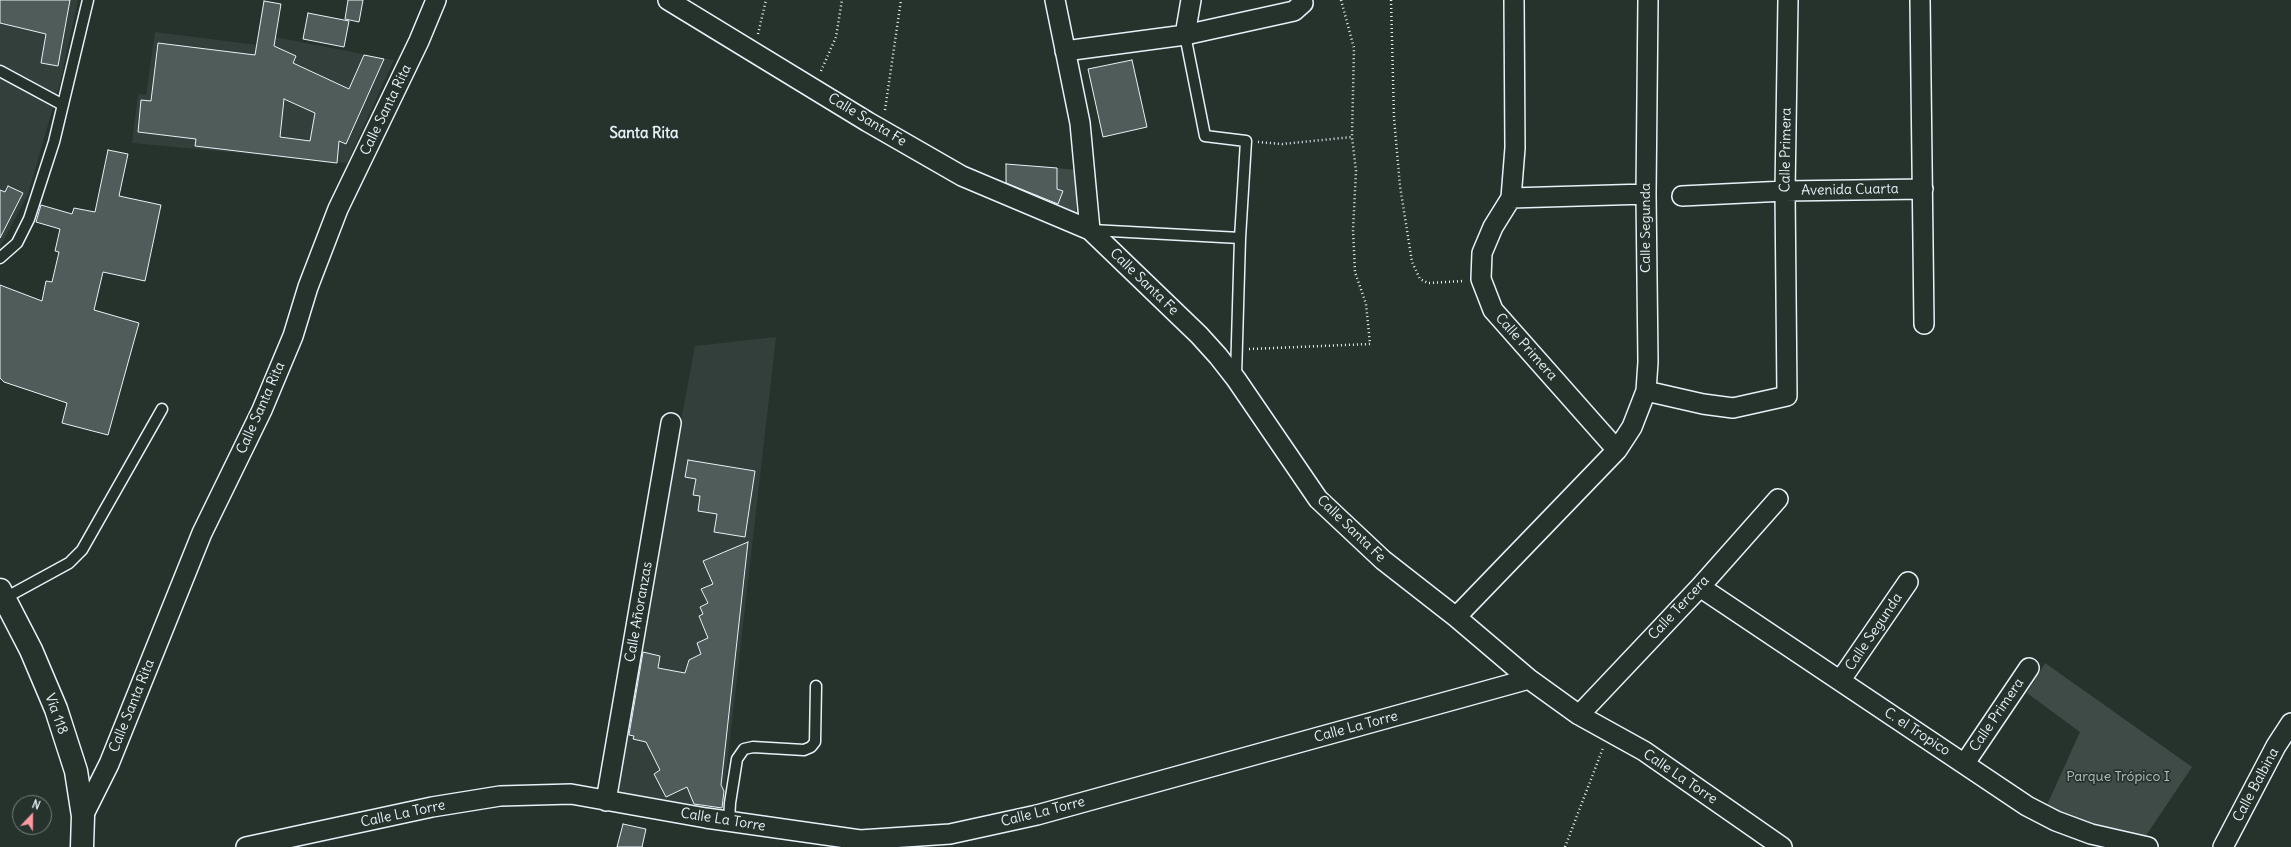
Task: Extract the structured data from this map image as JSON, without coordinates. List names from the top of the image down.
{
  "streets": {
    "main road": ["Vía 118"],
    "street": [
      "Calle Santa Rita",
      "Calle Santa Fe",
      "Calle Primera",
      "Avenida Cuarta",
      "Calle Segunda",
      "Calle Tercera",
      "Calle Añoranzas",
      "Calle La Torre",
      "C. el Tropico",
      "Calle Balbina"
    ]
  },
  "crossings": [
    ["Calle Santa Rita", "Vía 118"],
    ["Calle Santa Fe", "Calle La Torre"],
    ["Calle Primera", "Avenida Cuarta"],
    ["Calle Primera", "Calle Segunda"],
    ["Calle Primera", "C. el Tropico"],
    ["Calle Segunda", "C. el Tropico"],
    ["Calle Tercera", "Calle La Torre"],
    ["Calle Tercera", "C. el Tropico"],
    ["Calle Añoranzas", "Calle La Torre"]
  ],
  "districts": ["Santa Rita"],
  "parks": ["Parque Trópico I"],
  "north": "top"
}
